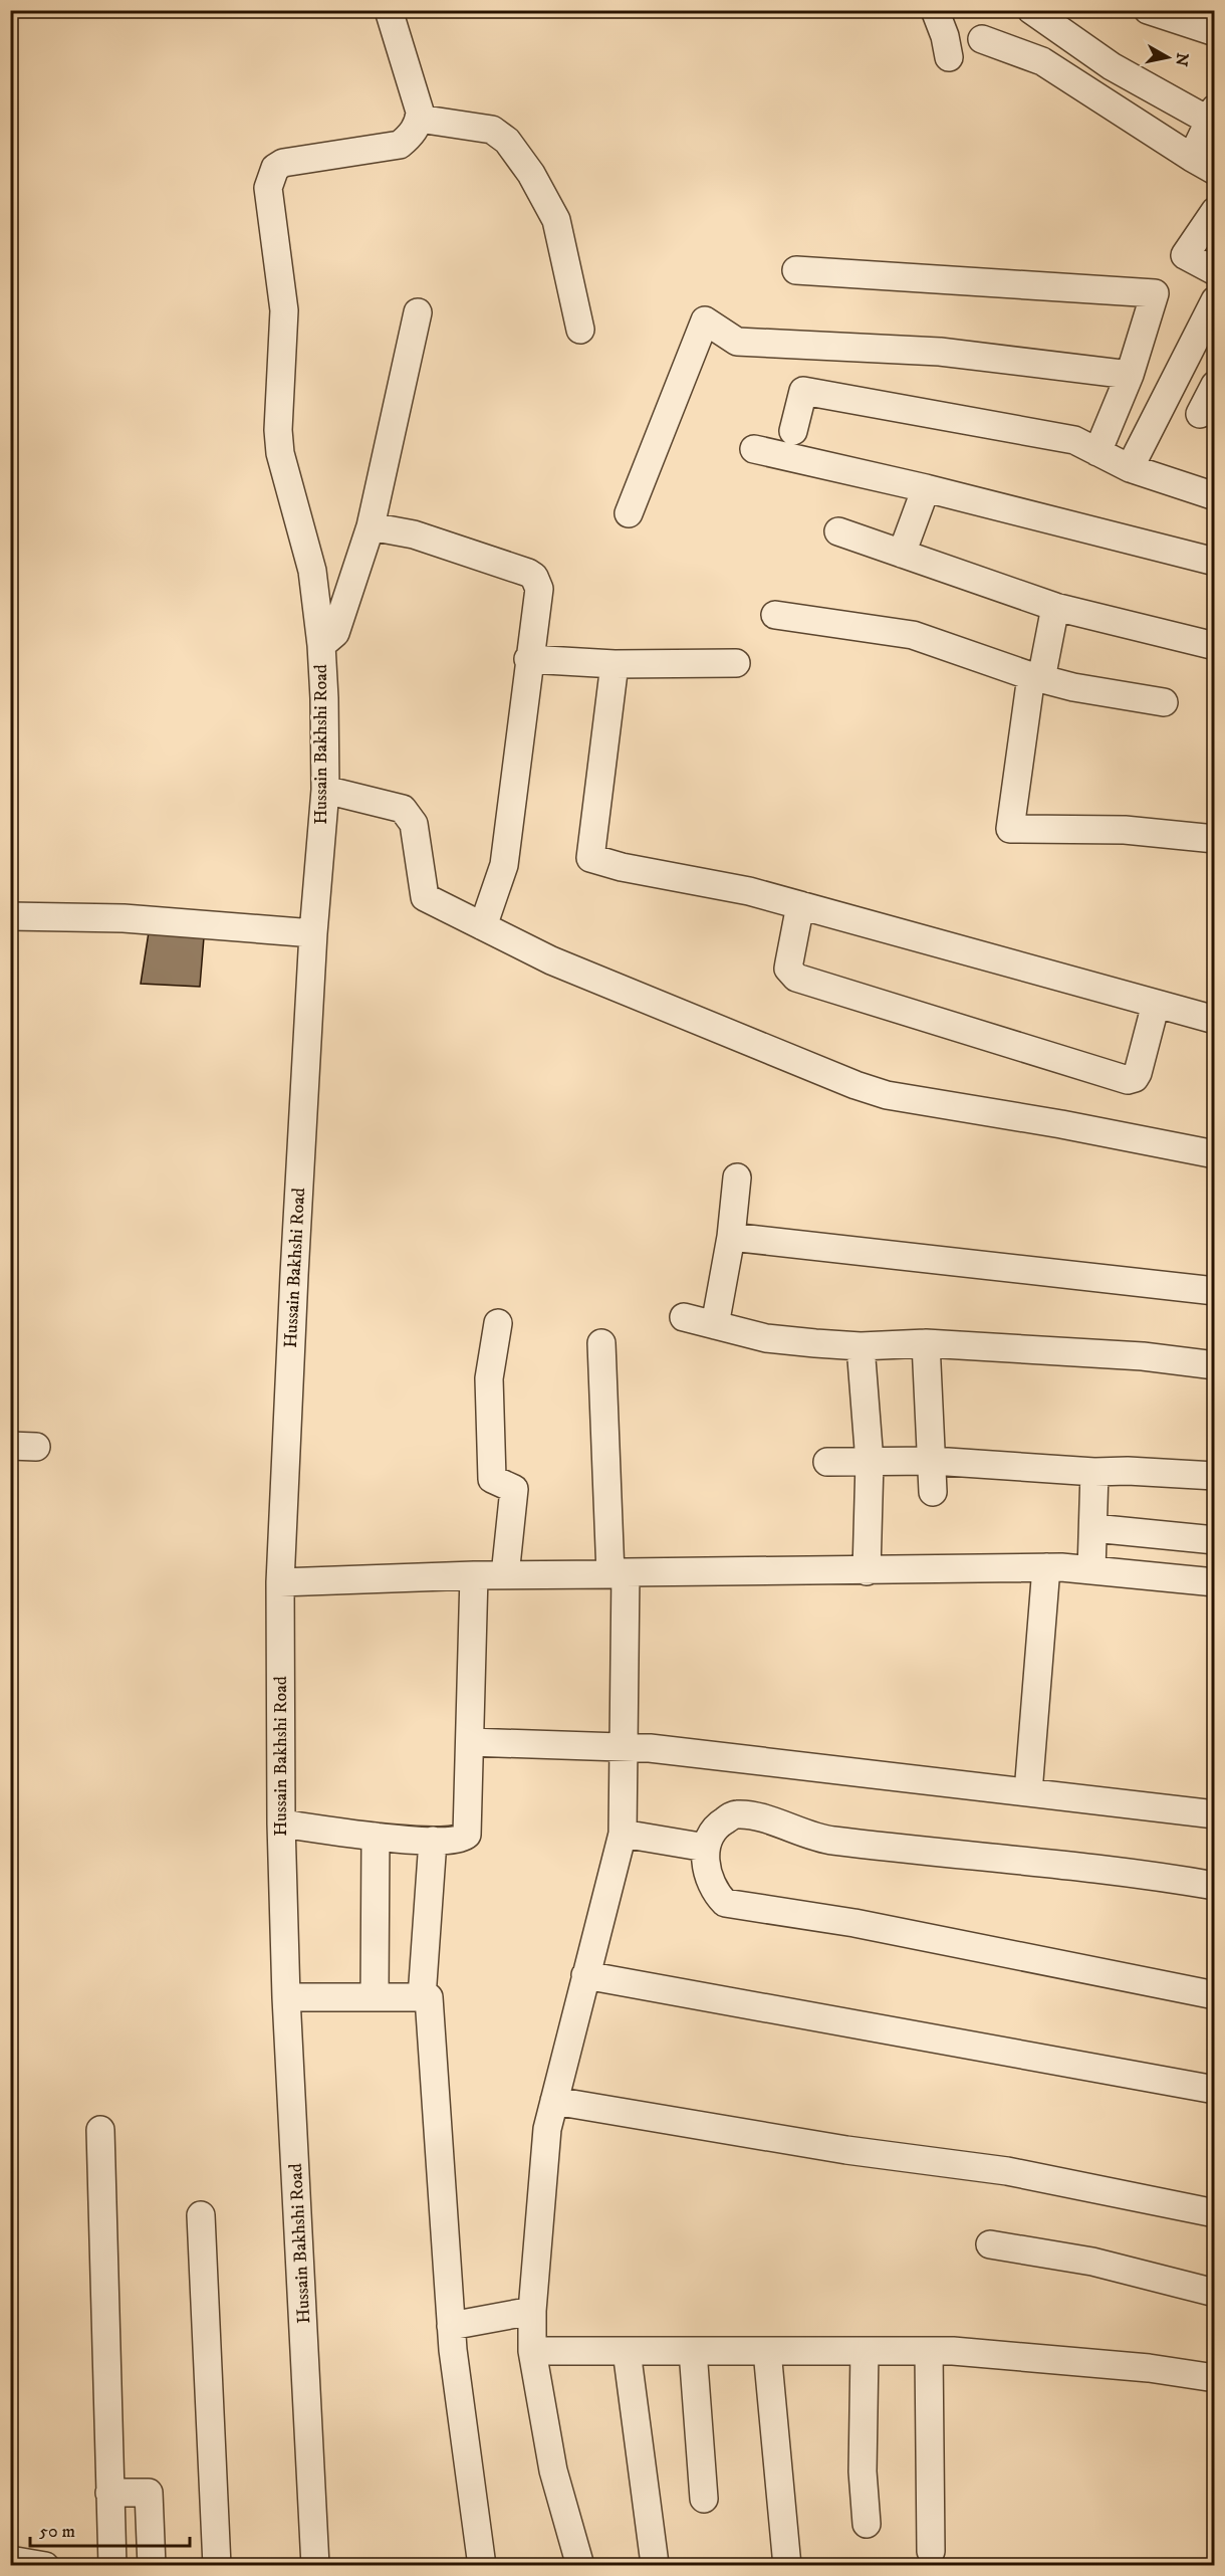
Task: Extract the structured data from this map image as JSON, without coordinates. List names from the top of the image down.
{
  "streets": {
    "street": ["Hussain Bakhshi Road"]
  },
  "scale_bar": "50 m",
  "north": "right"
}
